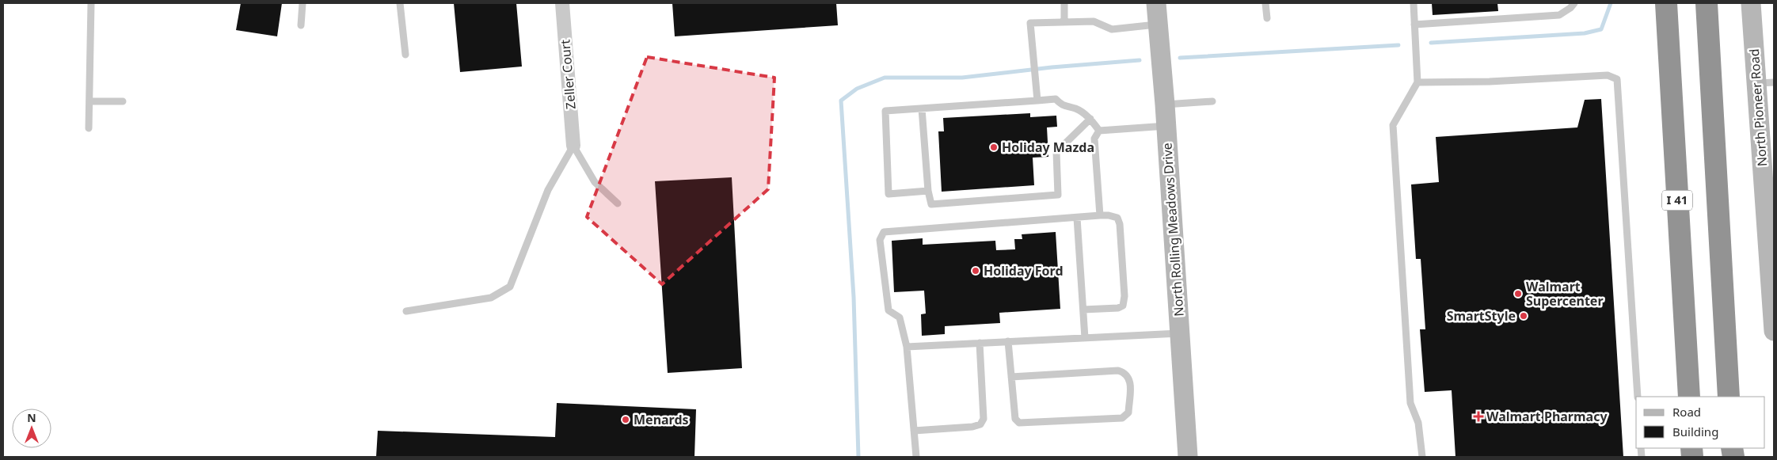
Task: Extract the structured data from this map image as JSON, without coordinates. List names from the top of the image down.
{
  "streets": {
    "highway": ["I 41"],
    "main road": ["North Pioneer Road", "North Rolling Meadows Drive"],
    "street": ["Zeller Court"]
  },
  "places": {
    "other": [
      "Holiday Mazda",
      "Holiday Ford",
      "Walmart Supercenter",
      "SmartStyle",
      "Menards"
    ],
    "health": ["Walmart Pharmacy"]
  },
  "legend": ["Road", "Building"],
  "north": "top"
}
